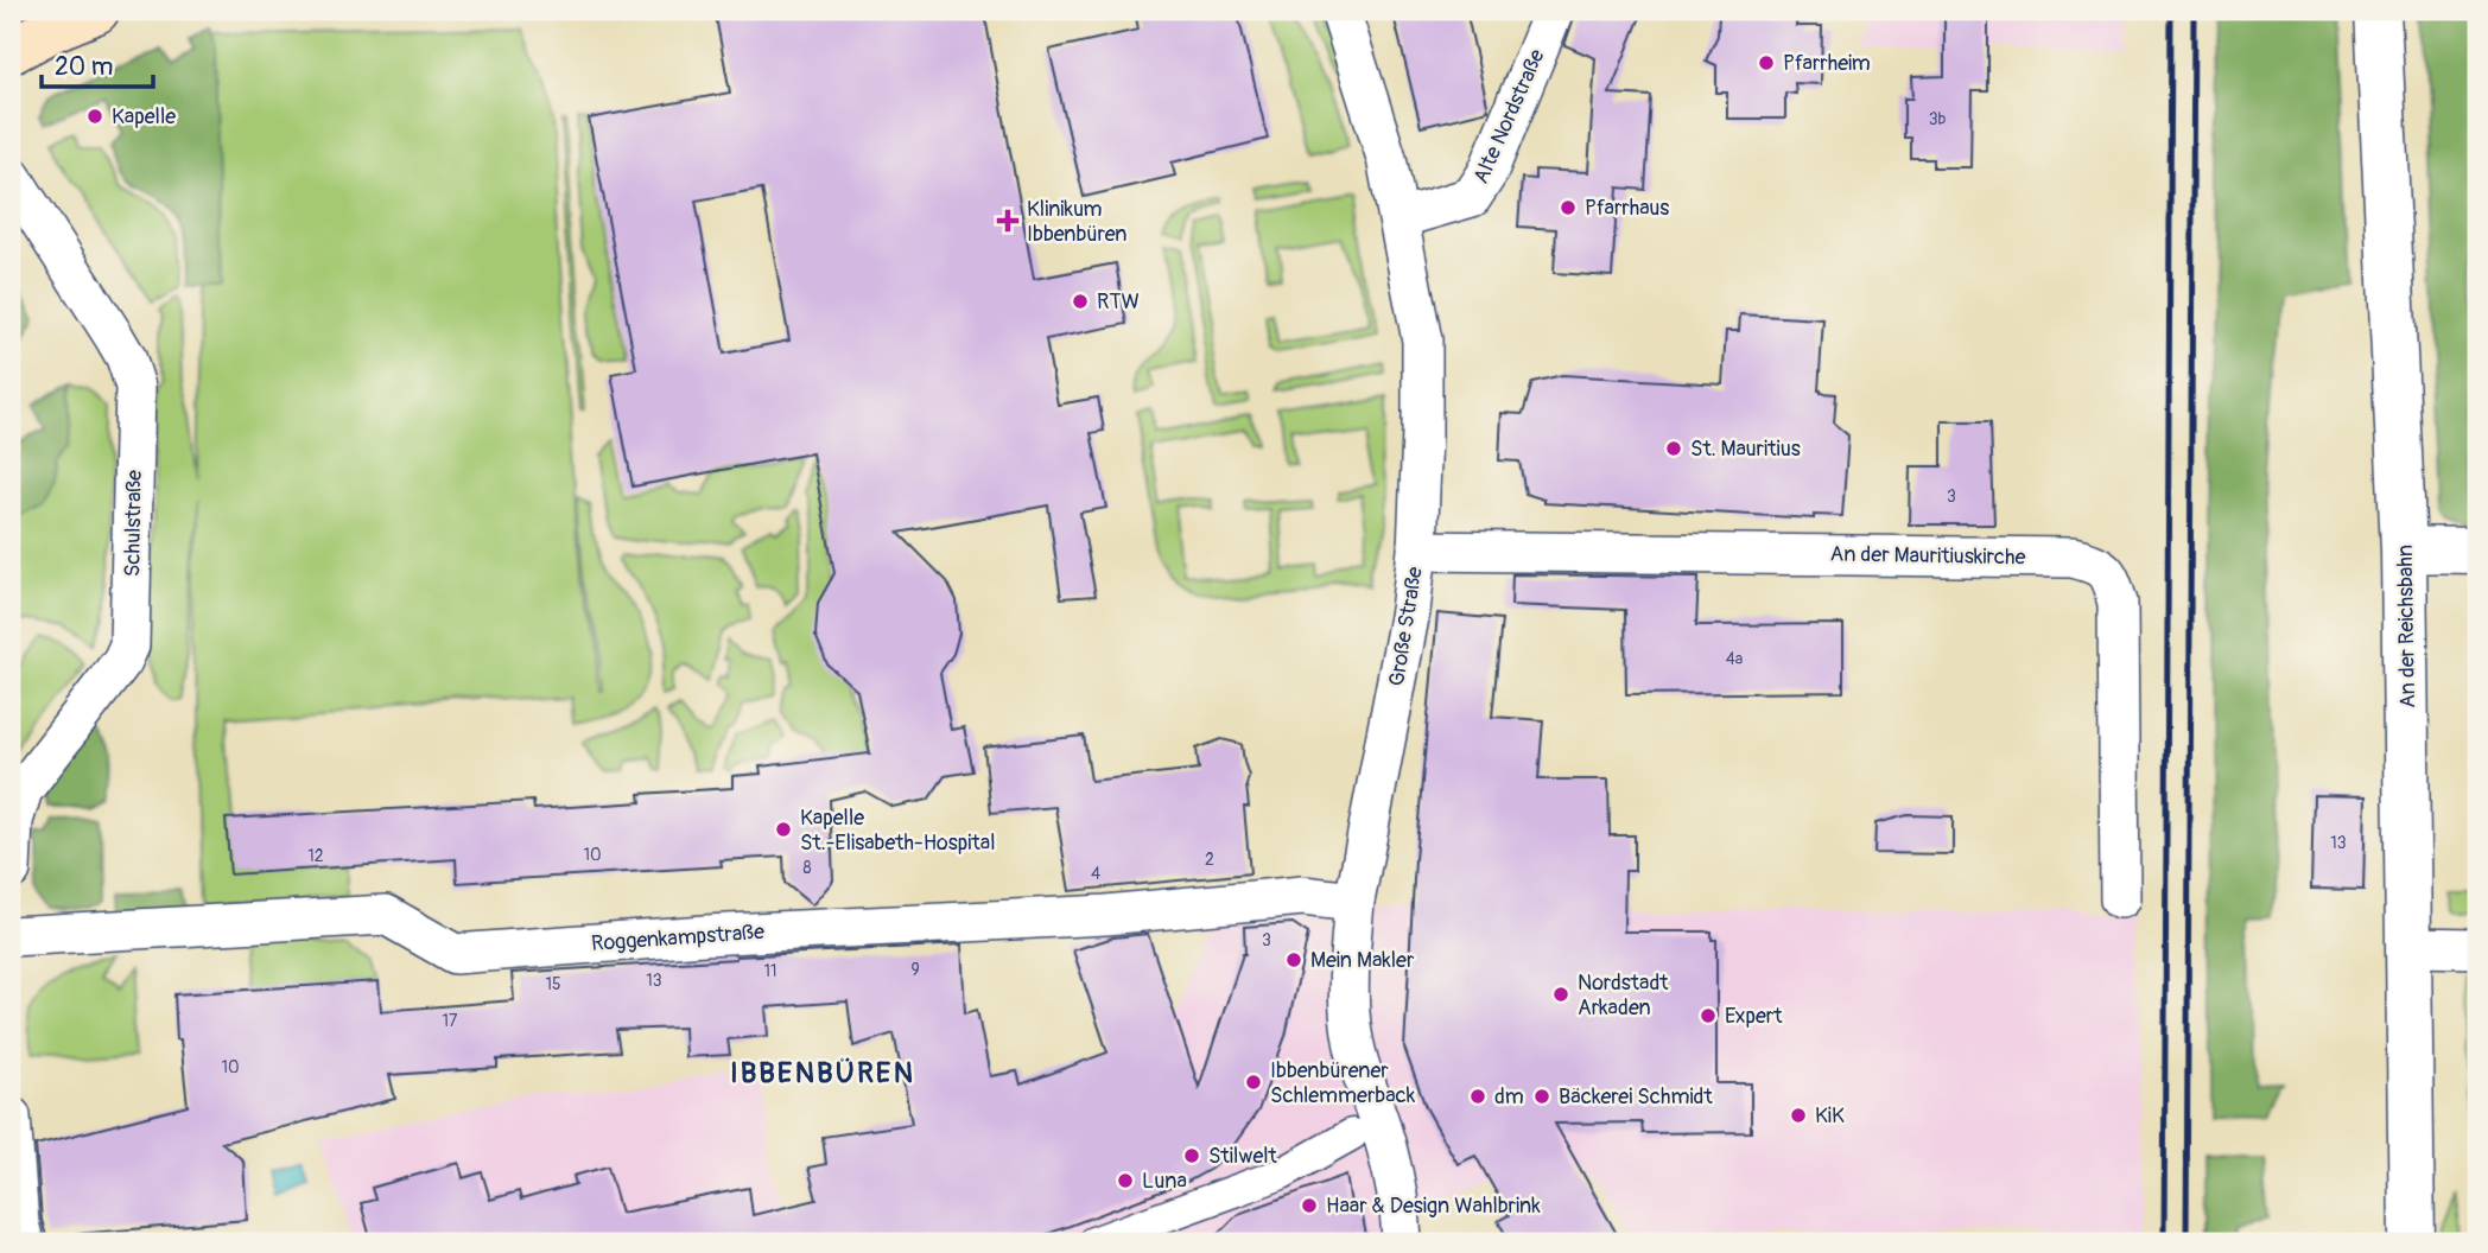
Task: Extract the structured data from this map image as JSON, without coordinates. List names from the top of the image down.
{
  "streets": {
    "street": [
      "Alte Nordstraße",
      "Schulstraße",
      "An der Mauritiuskirche",
      "Große Straße",
      "An der Reichsbahn",
      "Roggenkampstraße"
    ]
  },
  "crossings": [
    ["Alte Nordstraße", "Große Straße"],
    ["An der Mauritiuskirche", "Große Straße"],
    ["Große Straße", "Roggenkampstraße"]
  ],
  "districts": ["IBBENBÜREN"],
  "places": {
    "other": [
      "Pfarrheim",
      "Kapelle",
      "Pfarrhaus",
      "RTW",
      "St. Mauritius",
      "Kapelle St.-Elisabeth-Hospital",
      "Mein Makler",
      "Nordstadt Arkaden",
      "Expert",
      "Ibbenbürener Schlemmerback",
      "dm",
      "Bäckerei Schmidt",
      "KiK",
      "Stilwelt",
      "Luna",
      "Haar & Design Wahlbrink"
    ],
    "health": ["Klinikum Ibbenbüren"]
  },
  "house_numbers": [
    "3b",
    "3",
    "4a",
    "13",
    "10",
    "12",
    "2",
    "8",
    "4",
    "3",
    "9",
    "11",
    "13",
    "15",
    "17",
    "10"
  ],
  "scale_bar": "20 m"
}
